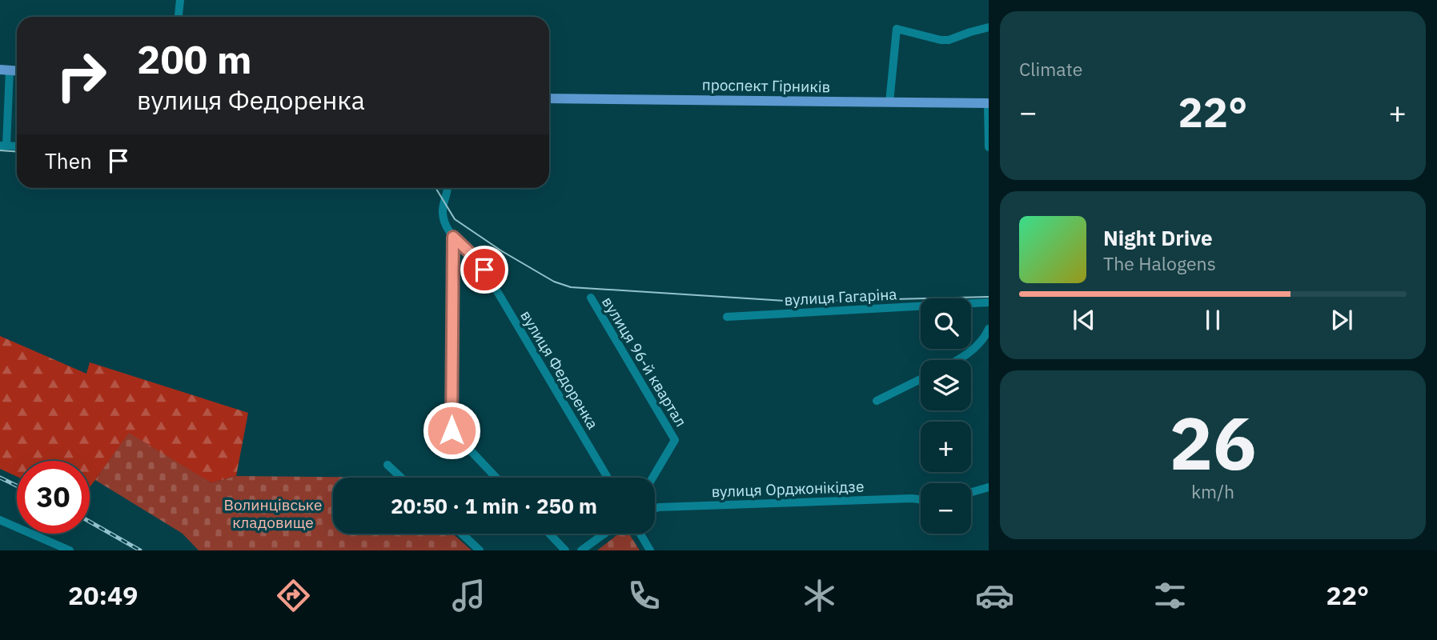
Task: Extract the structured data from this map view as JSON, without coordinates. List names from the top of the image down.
{
  "streets": {
    "main road": ["проспект Гірників"],
    "street": [
      "вулиця Гагаріна",
      "вулиця 96-й квартал",
      "вулиця Федоренка",
      "вулиця Орджонікідзе"
    ]
  },
  "parks": ["Волинцівське кладовище"],
  "page": {
    "tile": [
      "Climate",
      ["26", "km/h"]
    ],
    "turn": ["200 m", "вулиця Федоренка"],
    "heat": ["−", "22°", "+"],
    "then": "Then",
    "song": ["Night Drive", "The Halogens"],
    "map_buttons": ["+", "−"],
    "limit": "30",
    "trip": "20:50 · 1 min · 250 m",
    "tabs": ["20:49", "22°"]
  }
}
